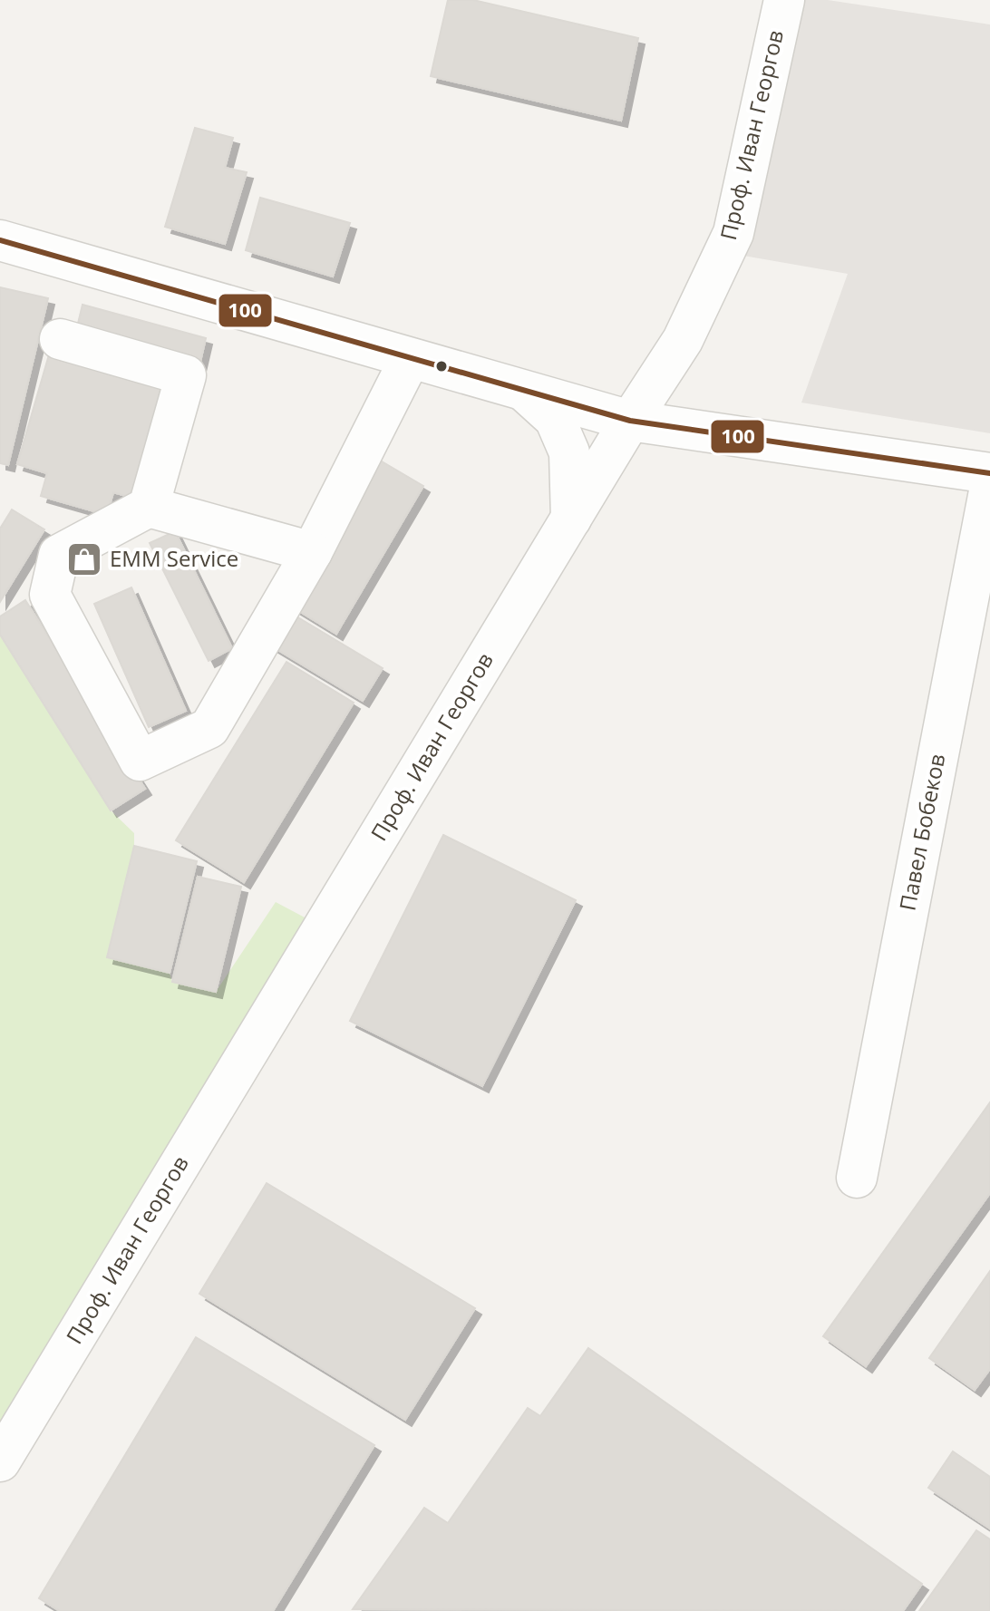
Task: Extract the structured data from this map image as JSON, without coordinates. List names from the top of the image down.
{
  "streets": {
    "street": ["Проф. Иван Георгов", "Павел Бобеков"]
  },
  "places": {
    "shop": ["EMM Service"]
  },
  "lines": ["transit line 100"]
}
